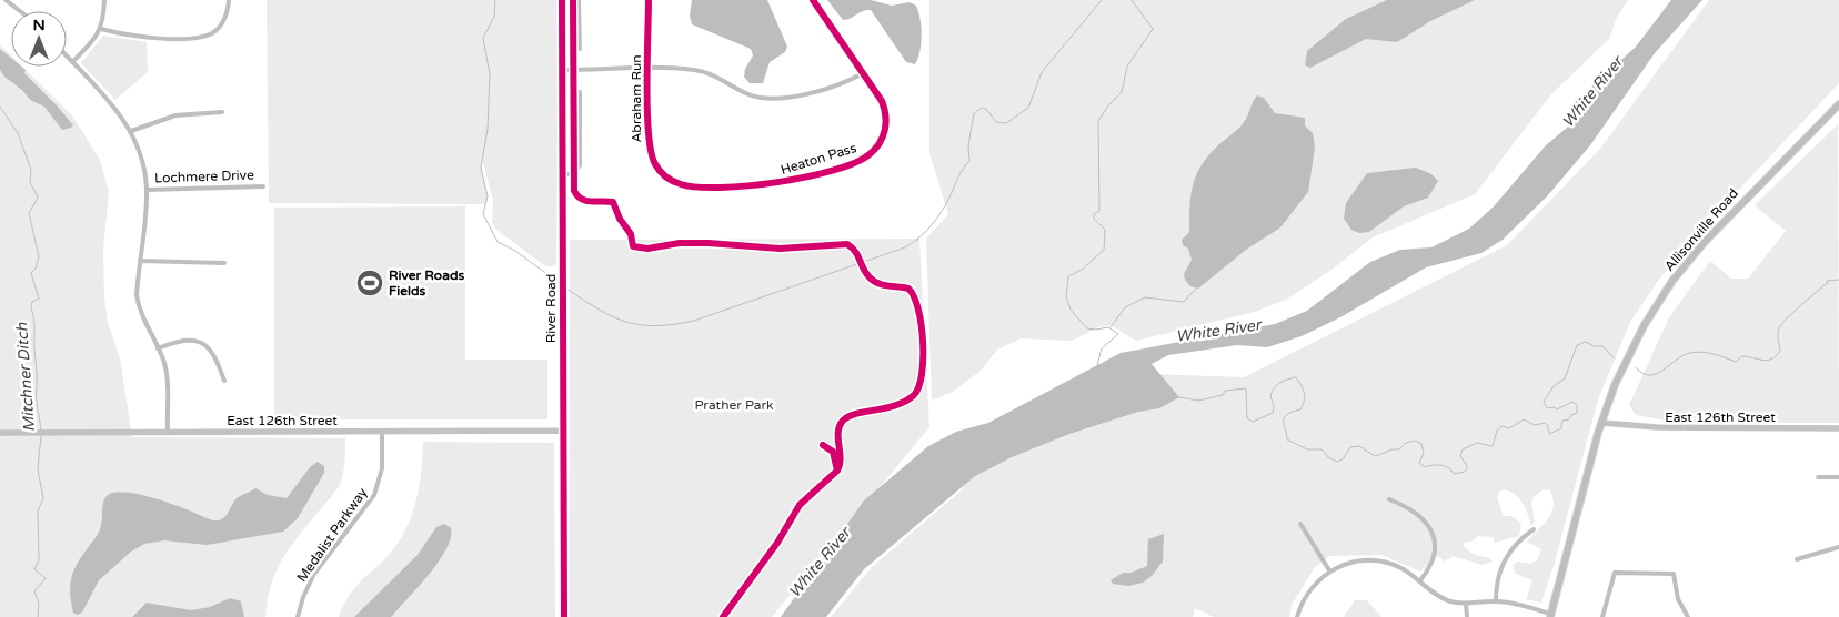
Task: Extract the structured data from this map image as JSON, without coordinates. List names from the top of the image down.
{
  "streets": {
    "main road": ["Allisonville Road"],
    "street": [
      "Abraham Run",
      "Heaton Pass",
      "Lochmere Drive",
      "River Road",
      "East 126th Street",
      "Medalist Parkway"
    ]
  },
  "crossings": [
    ["Abraham Run", "Heaton Pass"],
    ["Allisonville Road", "East 126th Street"],
    ["River Road", "East 126th Street"],
    ["East 126th Street", "Medalist Parkway"]
  ],
  "water": ["White River", "Mitchner Ditch"],
  "parks": ["Prather Park"],
  "places": {
    "sports": ["River Roads Fields"]
  },
  "north": "top"
}
